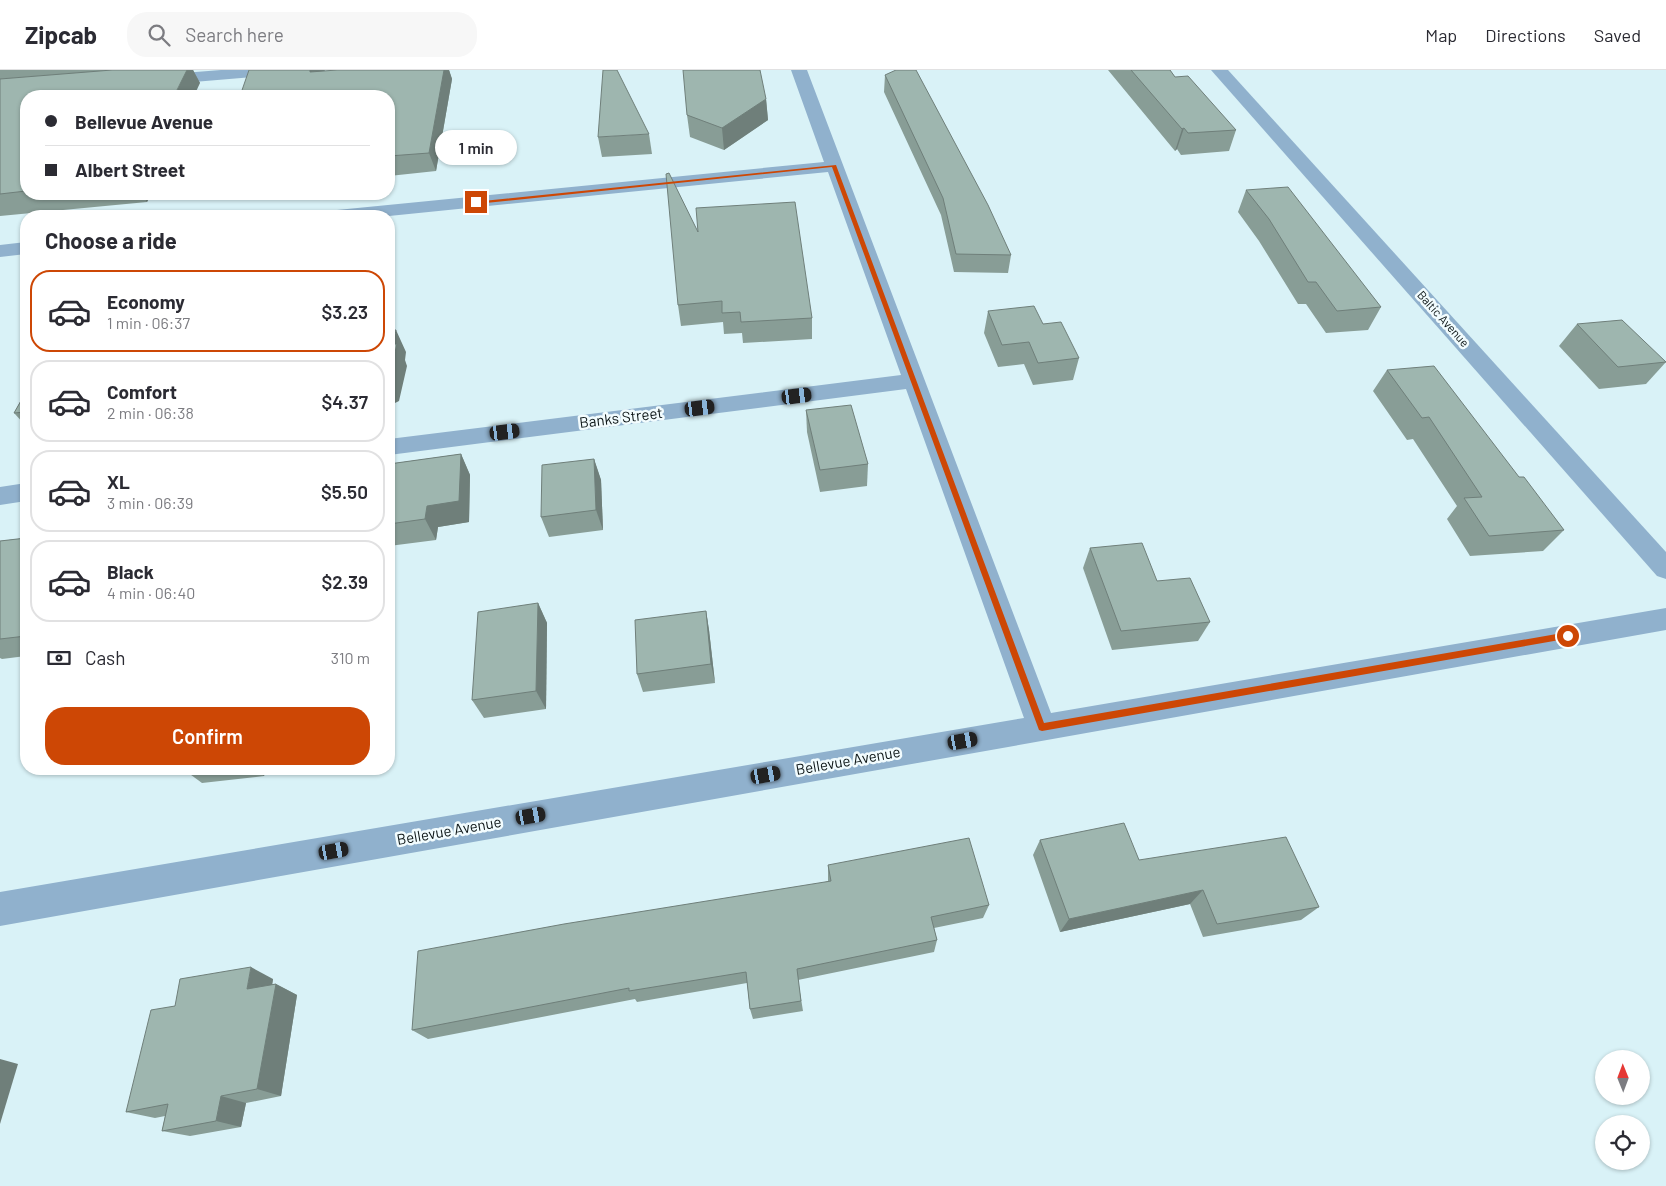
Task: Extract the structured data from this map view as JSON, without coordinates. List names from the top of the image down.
{
  "streets": {
    "street": ["Baltic Avenue", "Banks Street", "Bellevue Avenue"]
  },
  "north": "top",
  "page": {
    "header": "Zipcab",
    "search": "Search here",
    "nav": ["Map", "Directions", "Saved"],
    "banner": ["Bellevue Avenue", "Albert Street"],
    "bubble": "1 min",
    "heading": "Choose a ride",
    "list": [
      {
        "name": "Economy",
        "note": "1 min · 06:37",
        "value": "$3.23"
      },
      {
        "name": "Comfort",
        "note": "2 min · 06:38",
        "value": "$4.37"
      },
      {
        "name": "XL",
        "note": "3 min · 06:39",
        "value": "$5.50"
      },
      {
        "name": "Black",
        "note": "4 min · 06:40",
        "value": "$2.39"
      }
    ],
    "pay": ["Cash", "310 m"],
    "buttons": "Confirm"
  }
}
